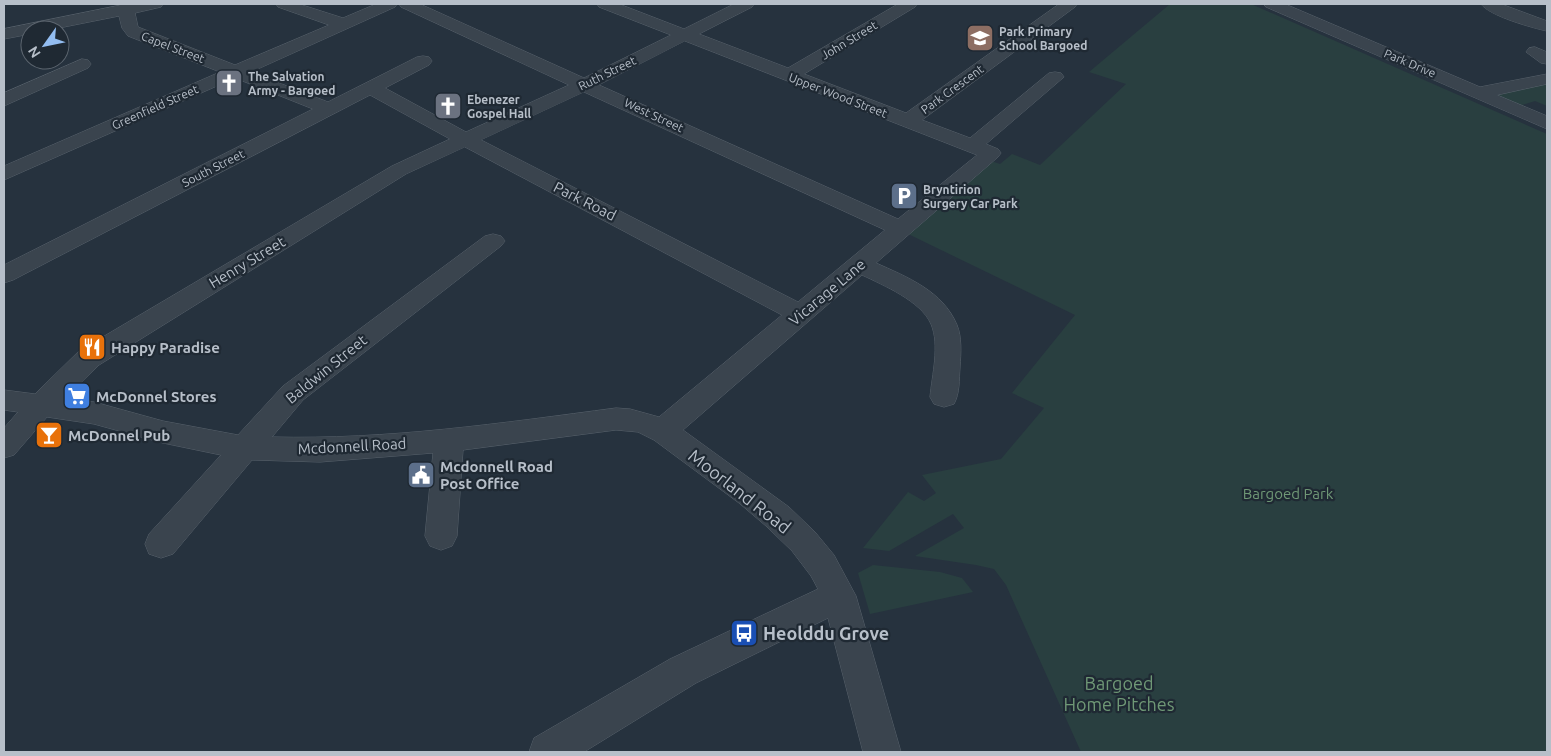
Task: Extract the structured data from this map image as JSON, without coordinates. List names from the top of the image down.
{
  "streets": {
    "street": [
      "John Street",
      "Capel Street",
      "Park Drive",
      "Ruth Street",
      "Park Crescent",
      "Upper Wood Street",
      "Greenfield Street",
      "West Street",
      "South Street",
      "Park Road",
      "Henry Street",
      "Vicarage Lane",
      "Baldwin Street",
      "Mcdonnell Road",
      "Moorland Road"
    ]
  },
  "crossings": [
    ["John Street", "Upper Wood Street"],
    ["Capel Street", "Greenfield Street"],
    ["Capel Street", "South Street"],
    ["Ruth Street", "Upper Wood Street"],
    ["Ruth Street", "West Street"],
    ["Ruth Street", "Park Road"],
    ["Ruth Street", "Henry Street"],
    ["Park Crescent", "Upper Wood Street"],
    ["Upper Wood Street", "Vicarage Lane"],
    ["West Street", "Vicarage Lane"],
    ["South Street", "Park Road"],
    ["Park Road", "Henry Street"],
    ["Park Road", "Vicarage Lane"],
    ["Henry Street", "Mcdonnell Road"],
    ["Vicarage Lane", "Mcdonnell Road"],
    ["Vicarage Lane", "Moorland Road"],
    ["Baldwin Street", "Mcdonnell Road"],
    ["Mcdonnell Road", "Moorland Road"]
  ],
  "parks": ["Bargoed Park", "Bargoed Home Pitches"],
  "places": {
    "school or university": ["Park Primary School Bargoed"],
    "church": ["The Salvation Army - Bargoed", "Ebenezer Gospel Hall"],
    "parking": ["Bryntirion Surgery Car Park"],
    "restaurant": ["Happy Paradise"],
    "supermarket": ["McDonnel Stores"],
    "bar": ["McDonnel Pub"],
    "public building": ["Mcdonnell Road Post Office"],
    "bus stop": ["Heolddu Grove"]
  },
  "north": "bottom left"
}
